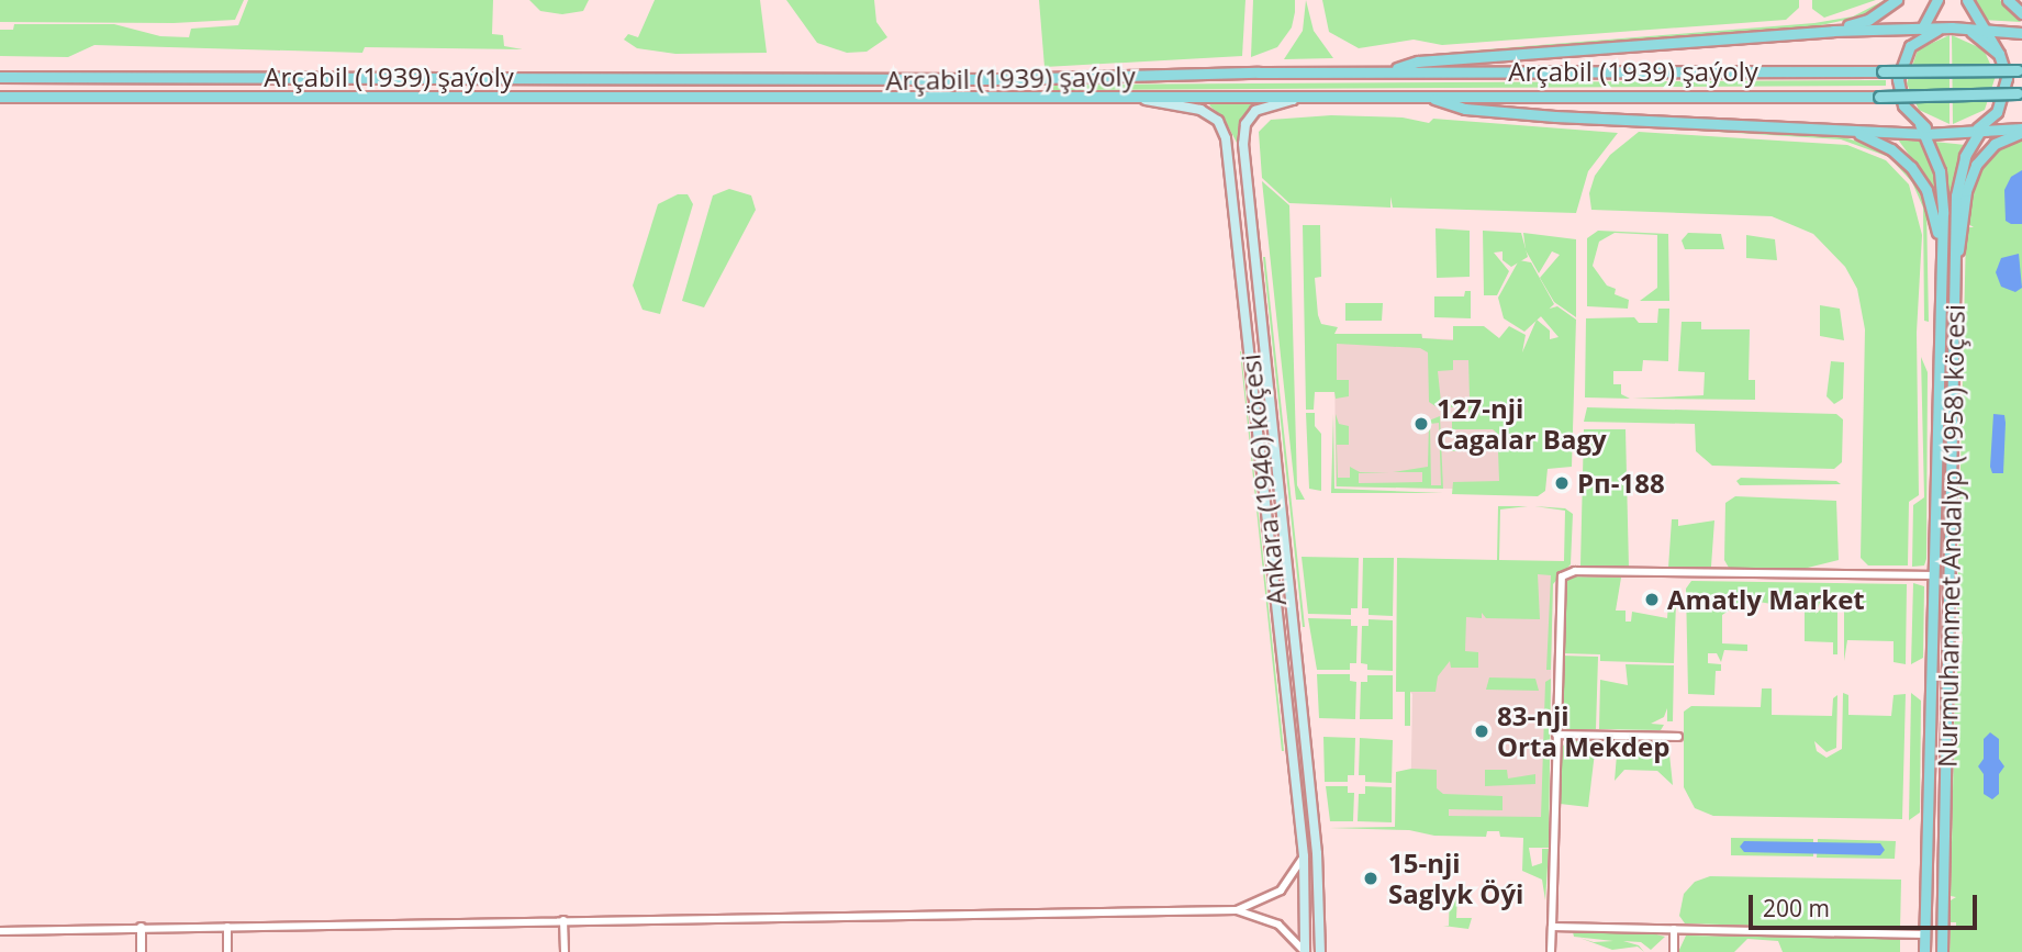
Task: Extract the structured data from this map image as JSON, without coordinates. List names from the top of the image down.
{
  "streets": {
    "main road": ["Arçabil (1939) şaýoly", "Ankara (1946) köçesi", "Nurmuhammet Andalyp (1958) köçesi"]
  },
  "crossings": [
    ["Arçabil (1939) şaýoly", "Ankara (1946) köçesi"]
  ],
  "places": [
    "127-nji Cagalar Bagy",
    "Рп-188",
    "Amatly Market",
    "83-nji Orta Mekdep",
    "15-nji Saglyk Öýi"
  ],
  "scale_bar": "200 m"
}
